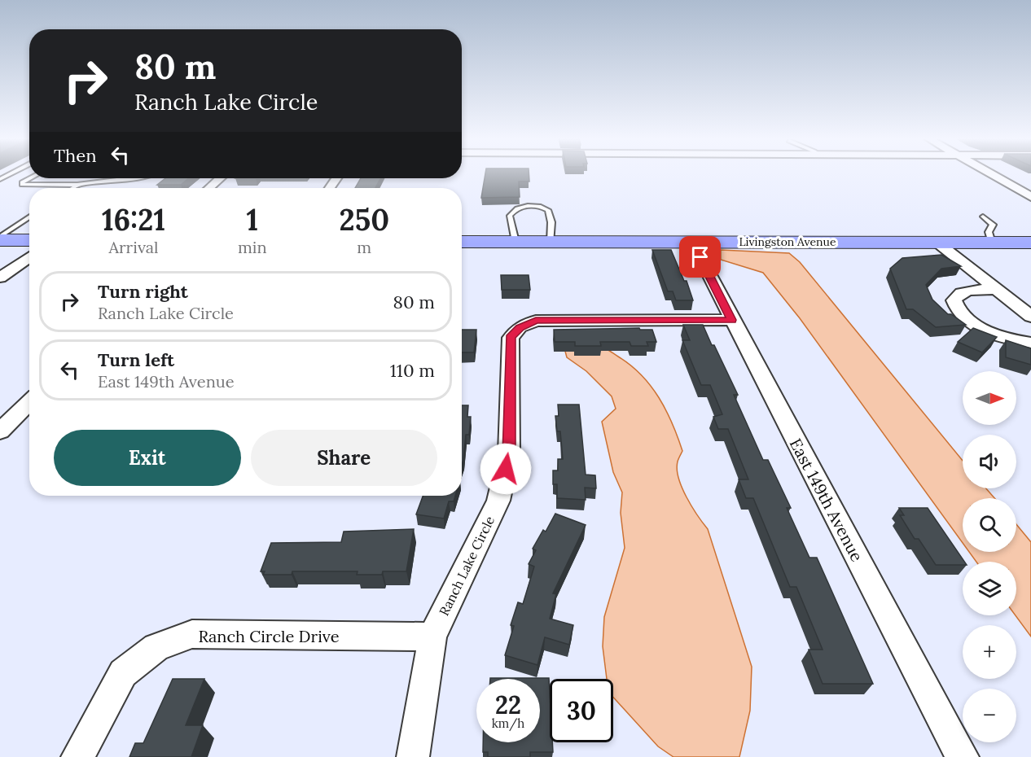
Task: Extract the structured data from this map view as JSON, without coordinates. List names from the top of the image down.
{
  "streets": {
    "street": [
      "Livingston Avenue",
      "East 149th Avenue",
      "Ranch Lake Circle",
      "Ranch Circle Drive"
    ]
  },
  "crossings": [
    ["Livingston Avenue", "East 149th Avenue"],
    ["East 149th Avenue", "Ranch Lake Circle"],
    ["Ranch Lake Circle", "Ranch Circle Drive"]
  ],
  "north": "right",
  "page": {
    "turn": ["80 m", "Ranch Lake Circle"],
    "then": "Then",
    "eta": [
      "16:21",
      "Arrival",
      "1",
      "min",
      "250",
      "m"
    ],
    "list": [
      {
        "name": "Turn right",
        "note": "Ranch Lake Circle",
        "value": "80 m"
      },
      {
        "name": "Turn left",
        "note": "East 149th Avenue",
        "value": "110 m"
      }
    ],
    "map_buttons": ["+", "−"],
    "buttons": ["Exit", "Share"],
    "speed": "22 km/h",
    "limit": "30"
  }
}
